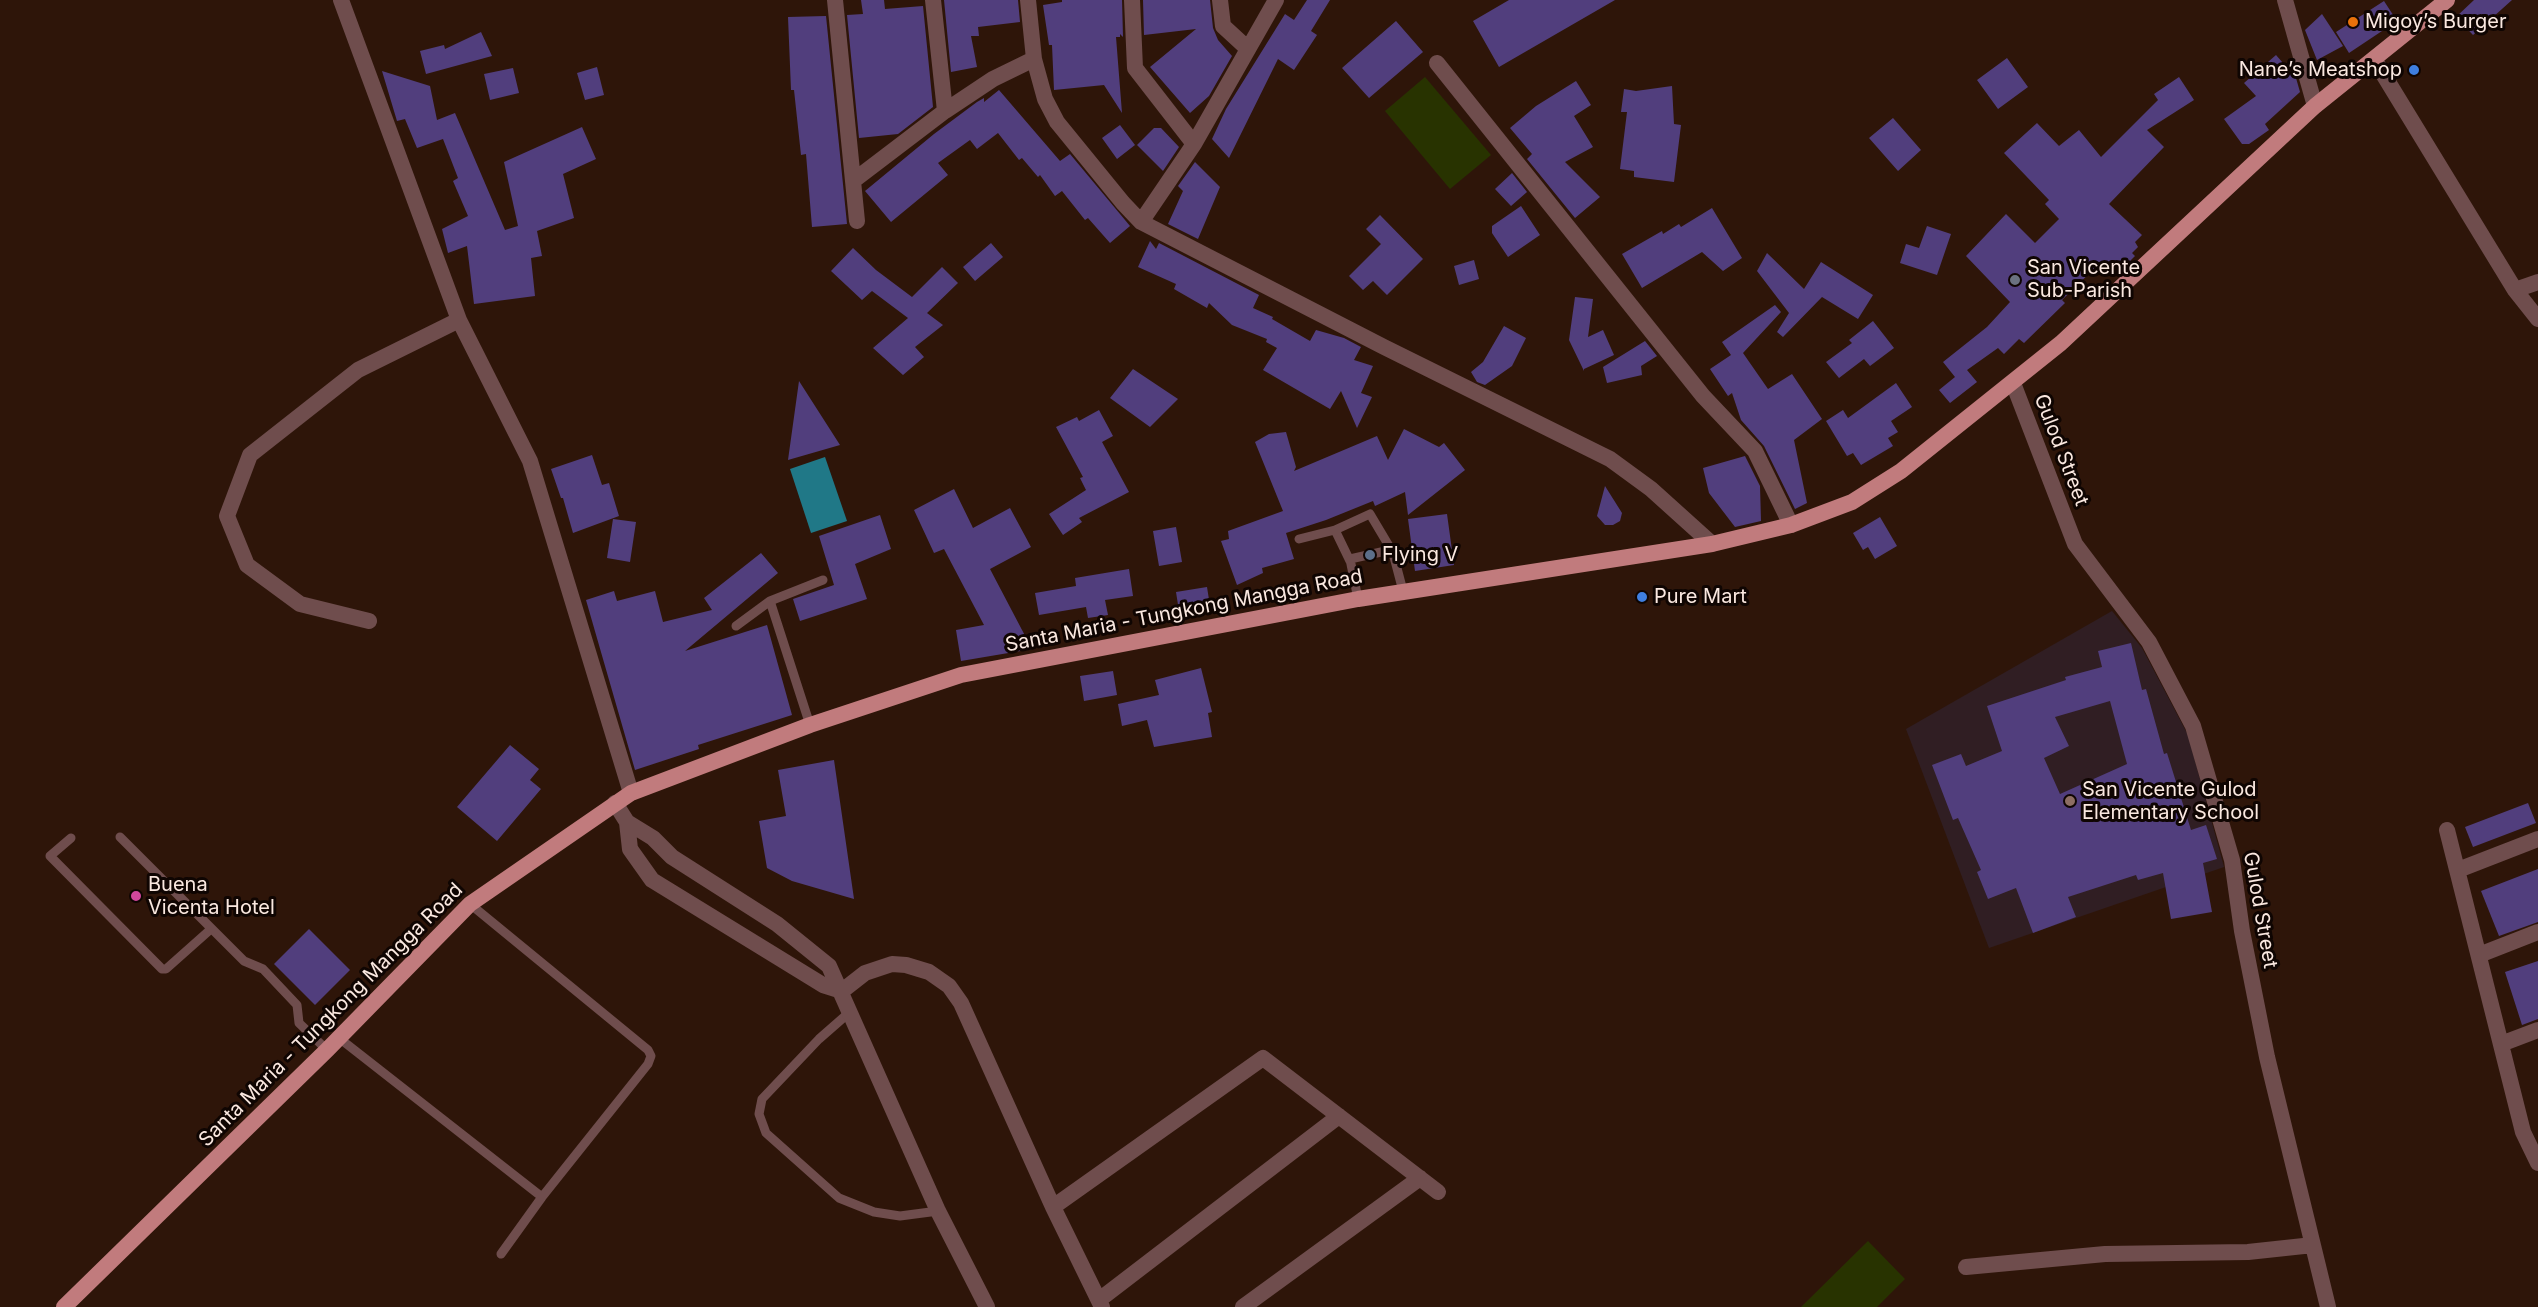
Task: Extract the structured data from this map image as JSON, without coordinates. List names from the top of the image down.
{
  "streets": {
    "main road": ["Santa Maria - Tungkong Mangga Road"],
    "street": ["Gulod Street"]
  },
  "crossings": [
    ["Gulod Street", "Santa Maria - Tungkong Mangga Road"]
  ],
  "places": [
    "Migoy’s Burger",
    "Nane’s Meatshop",
    "San Vicente Sub-Parish",
    "Flying V",
    "Pure Mart",
    "San Vicente Gulod Elementary School",
    "Buena Vicenta Hotel"
  ]
}
